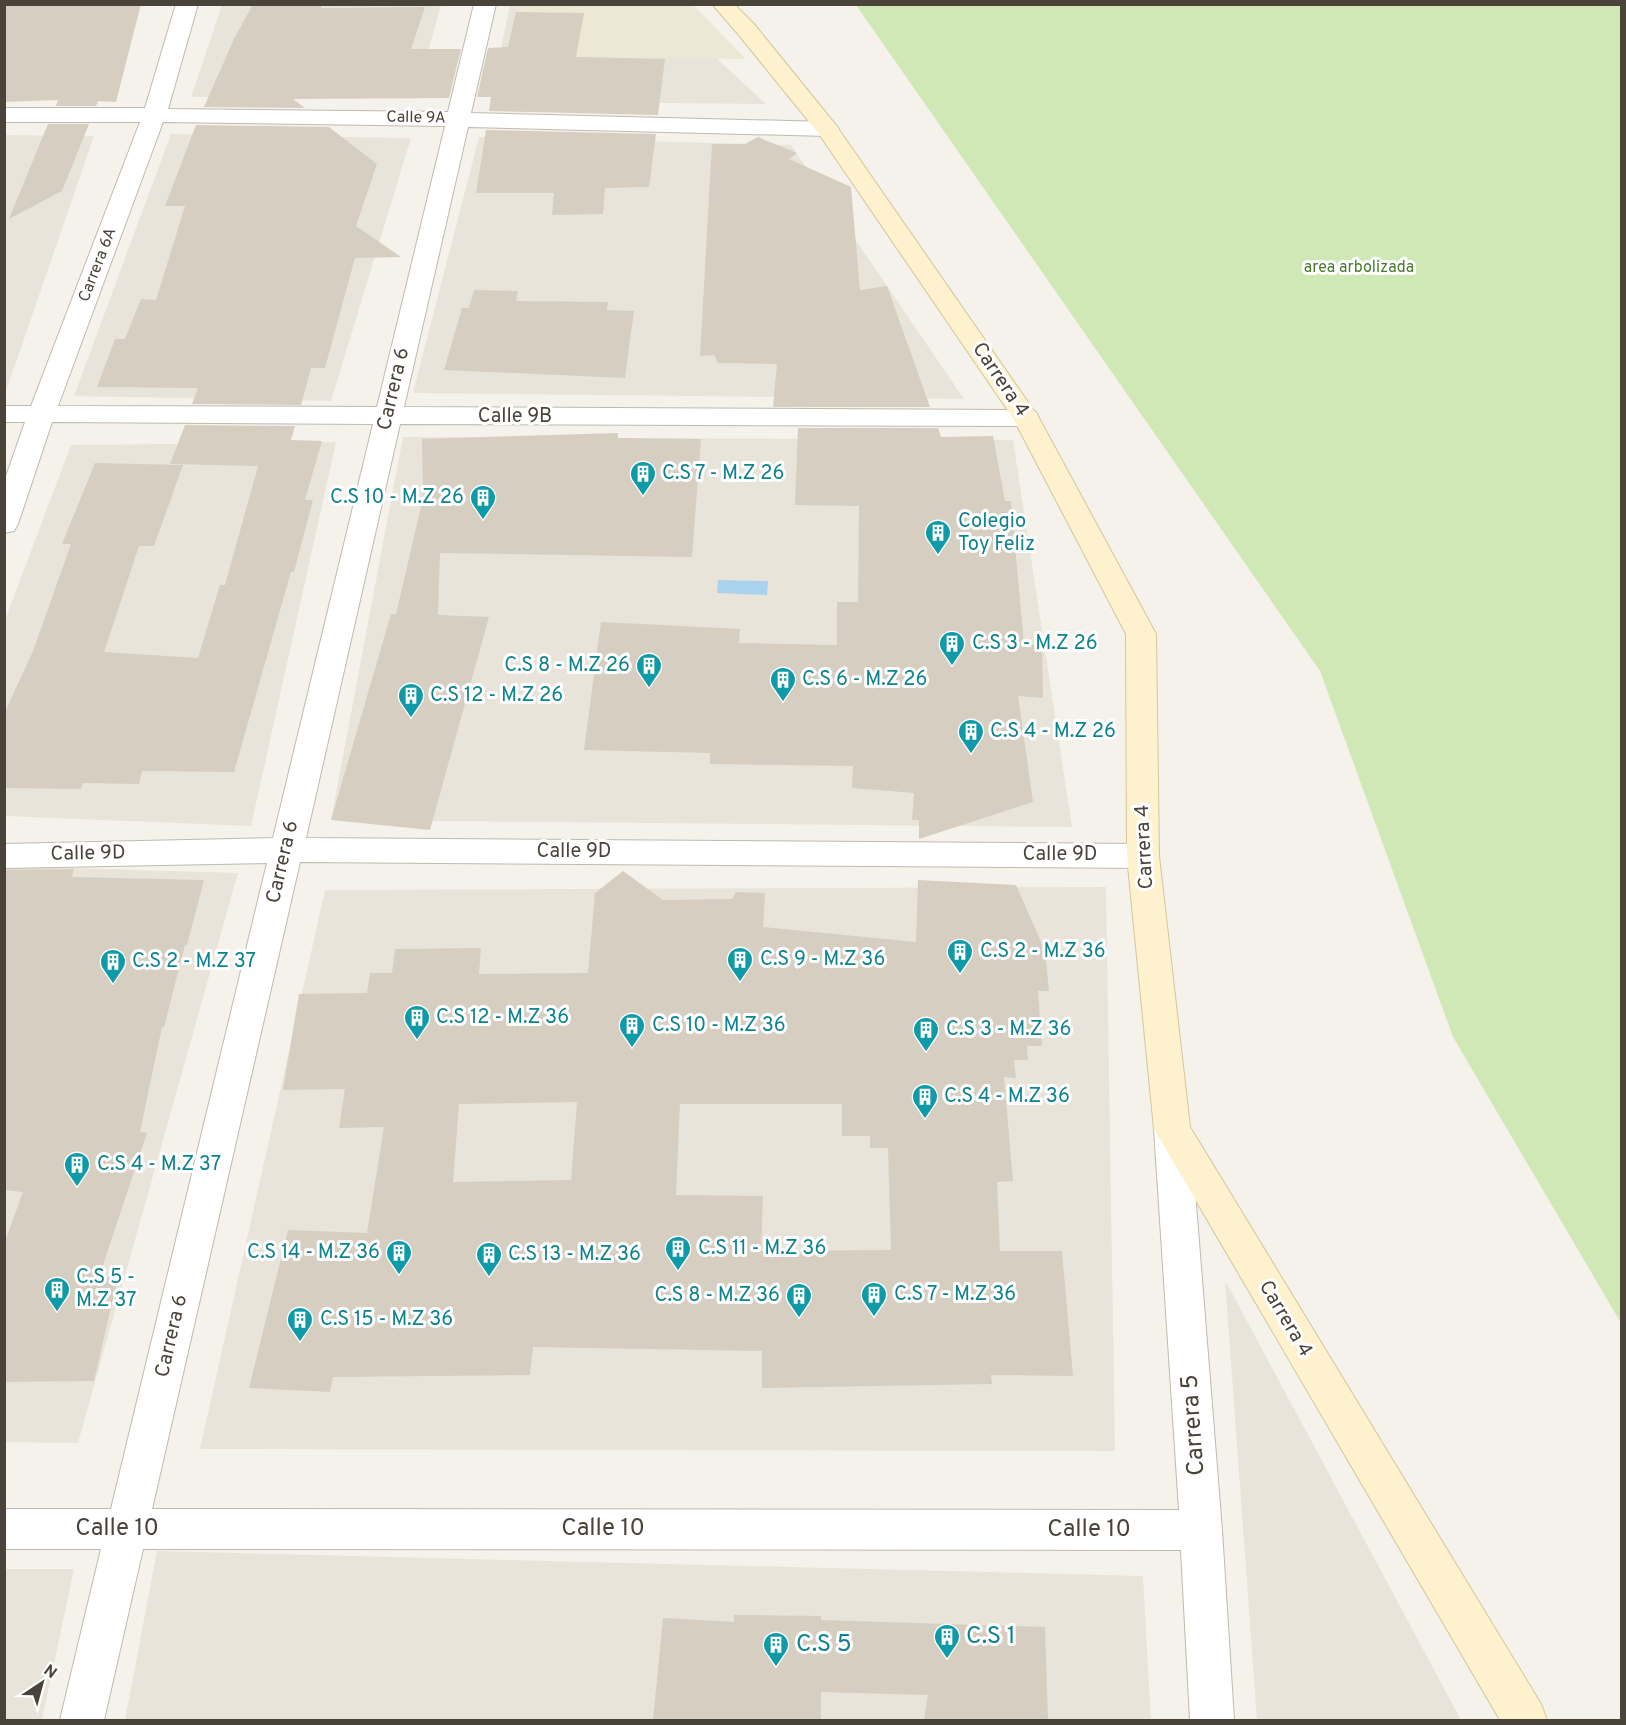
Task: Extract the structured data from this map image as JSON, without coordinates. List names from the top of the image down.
{
  "streets": {
    "main road": ["Carrera 4"],
    "street": [
      "Calle 9A",
      "Carrera 6A",
      "Carrera 6",
      "Calle 9B",
      "Calle 9D",
      "Carrera 5",
      "Calle 10"
    ]
  },
  "crossings": [
    ["Calle 9A", "Carrera 6A"],
    ["Calle 9A", "Carrera 4"],
    ["Calle 9A", "Carrera 6"],
    ["Carrera 6A", "Calle 9B"],
    ["Carrera 4", "Calle 9B"],
    ["Carrera 4", "Calle 9D"],
    ["Carrera 4", "Carrera 5"],
    ["Carrera 6", "Calle 9B"],
    ["Carrera 6", "Calle 9D"],
    ["Carrera 6", "Calle 10"],
    ["Carrera 5", "Calle 10"]
  ],
  "parks": ["area arbolizada"],
  "places": {
    "building": [
      "C.S 7 - M.Z 26",
      "C.S 10 - M.Z 26",
      "Colegio Toy Feliz",
      "C.S 3 - M.Z 26",
      "C.S 8 - M.Z 26",
      "C.S 6 - M.Z 26",
      "C.S 12 - M.Z 26",
      "C.S 4 - M.Z 26",
      "C.S 2 - M.Z 36",
      "C.S 9 - M.Z 36",
      "C.S 2 - M.Z 37",
      "C.S 12 - M.Z 36",
      "C.S 10 - M.Z 36",
      "C.S 3 - M.Z 36",
      "C.S 4 - M.Z 36",
      "C.S 4 - M.Z 37",
      "C.S 11 - M.Z 36",
      "C.S 14 - M.Z 36",
      "C.S 13 - M.Z 36",
      "C.S 5 - M.Z 37",
      "C.S 7 - M.Z 36",
      "C.S 8 - M.Z 36",
      "C.S 15 - M.Z 36",
      "C.S 1",
      "C.S 5"
    ]
  },
  "north": "top right"
}
